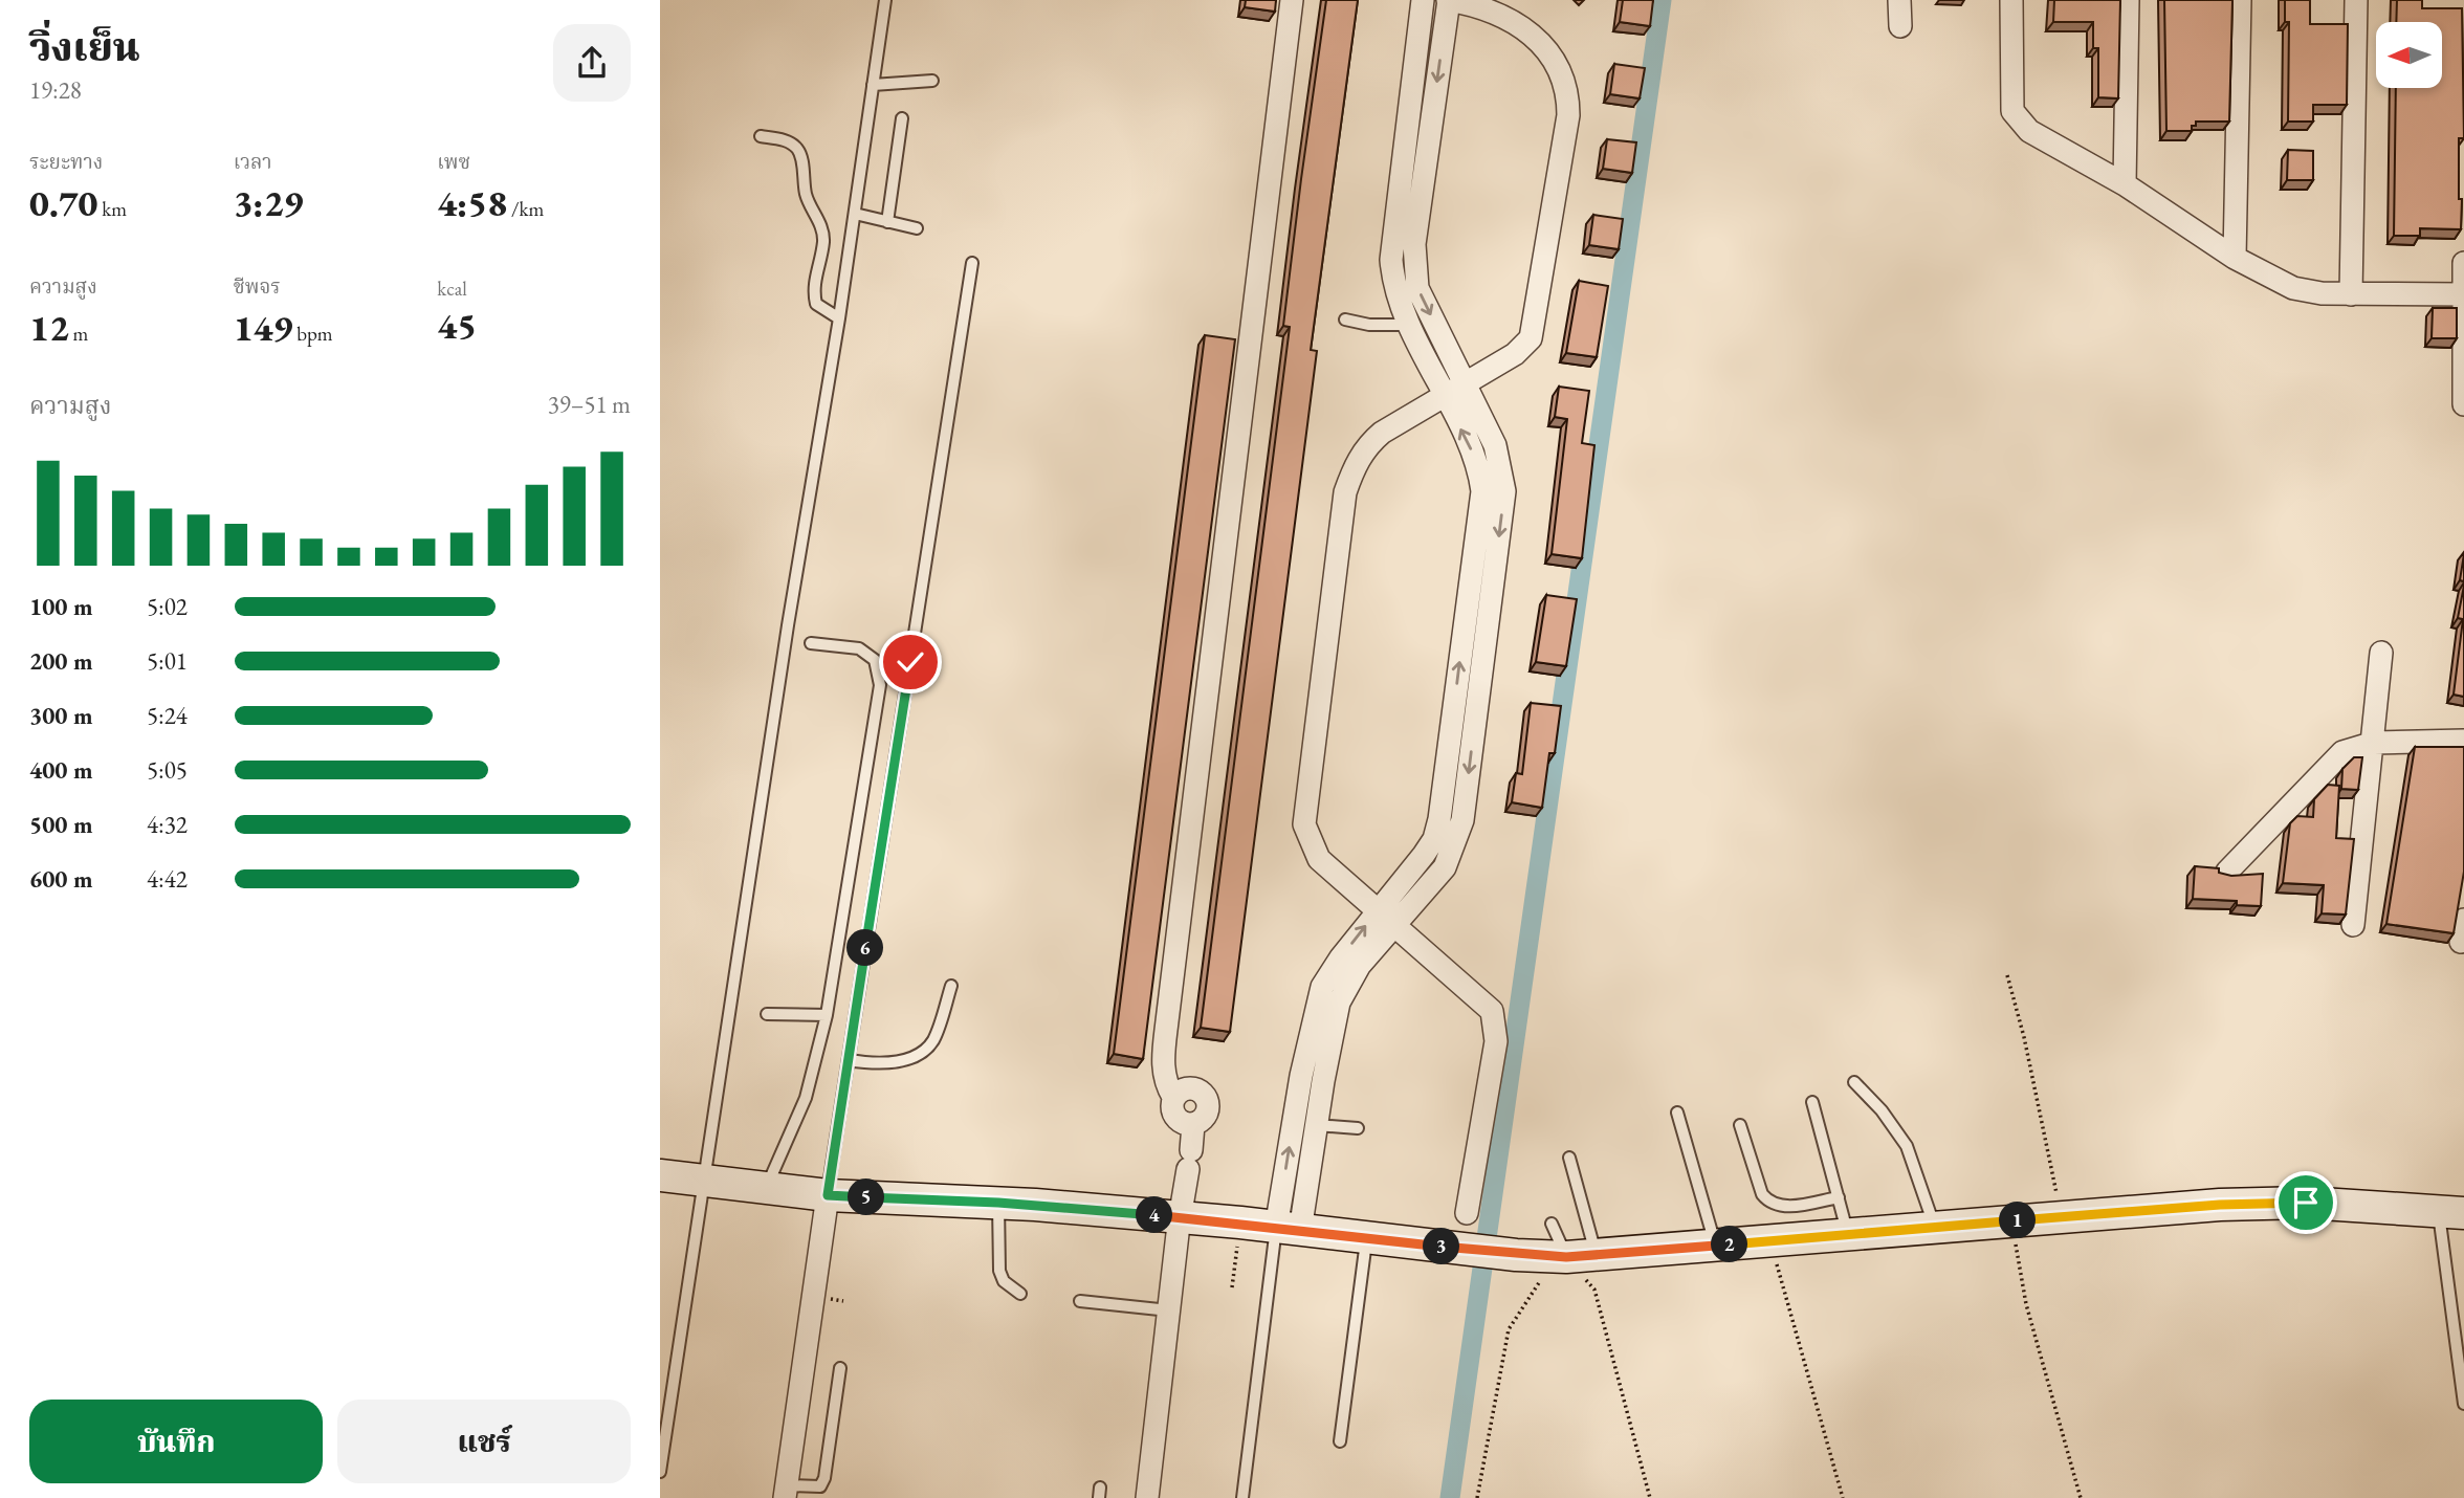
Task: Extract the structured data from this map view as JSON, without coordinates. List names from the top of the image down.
{
  "north": "left",
  "page": {
    "heading": ["วิ่งเย็น", "19:28"],
    "stats": [
      ["ระยะทาง", "0.70 km"],
      ["เวลา", "3:29"],
      ["เพซ", "4:58 /km"],
      ["ความสูง", "12 m"],
      ["ชีพจร", "149 bpm"],
      ["kcal", "45"]
    ],
    "chart": ["ความสูง", "39–51 m"],
    "list": [
      {
        "name": "100 m",
        "note": "5:02"
      },
      {
        "name": "200 m",
        "note": "5:01"
      },
      {
        "name": "300 m",
        "note": "5:24"
      },
      {
        "name": "400 m",
        "note": "5:05"
      },
      {
        "name": "500 m",
        "note": "4:32"
      },
      {
        "name": "600 m",
        "note": "4:42"
      }
    ],
    "pins": [
      "6",
      "5",
      "4",
      "1",
      "2",
      "3"
    ],
    "buttons": ["บันทึก", "แชร์"]
  }
}
